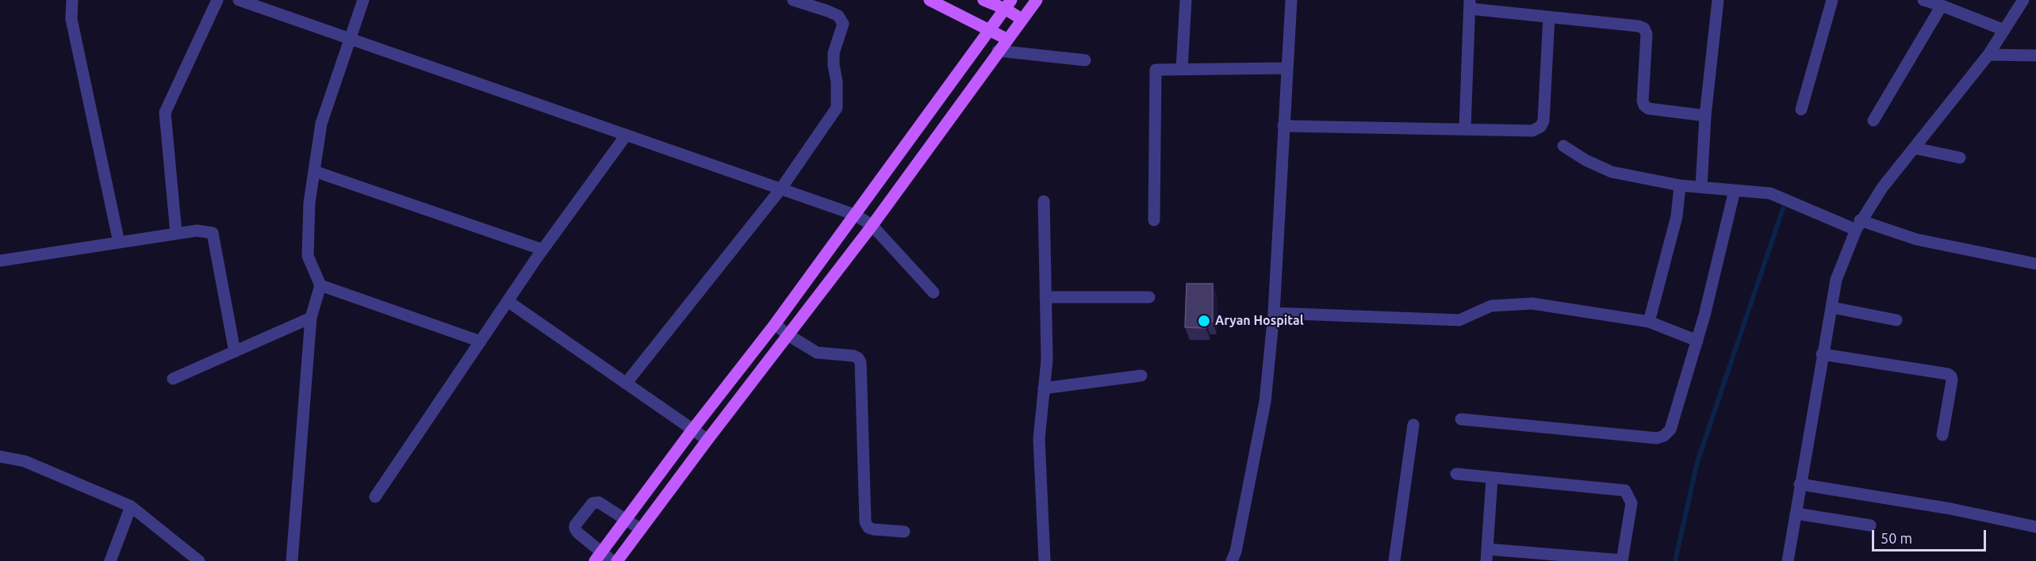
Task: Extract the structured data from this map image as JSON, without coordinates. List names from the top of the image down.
{
  "places": ["Aryan Hospital"],
  "scale_bar": "50 m"
}
